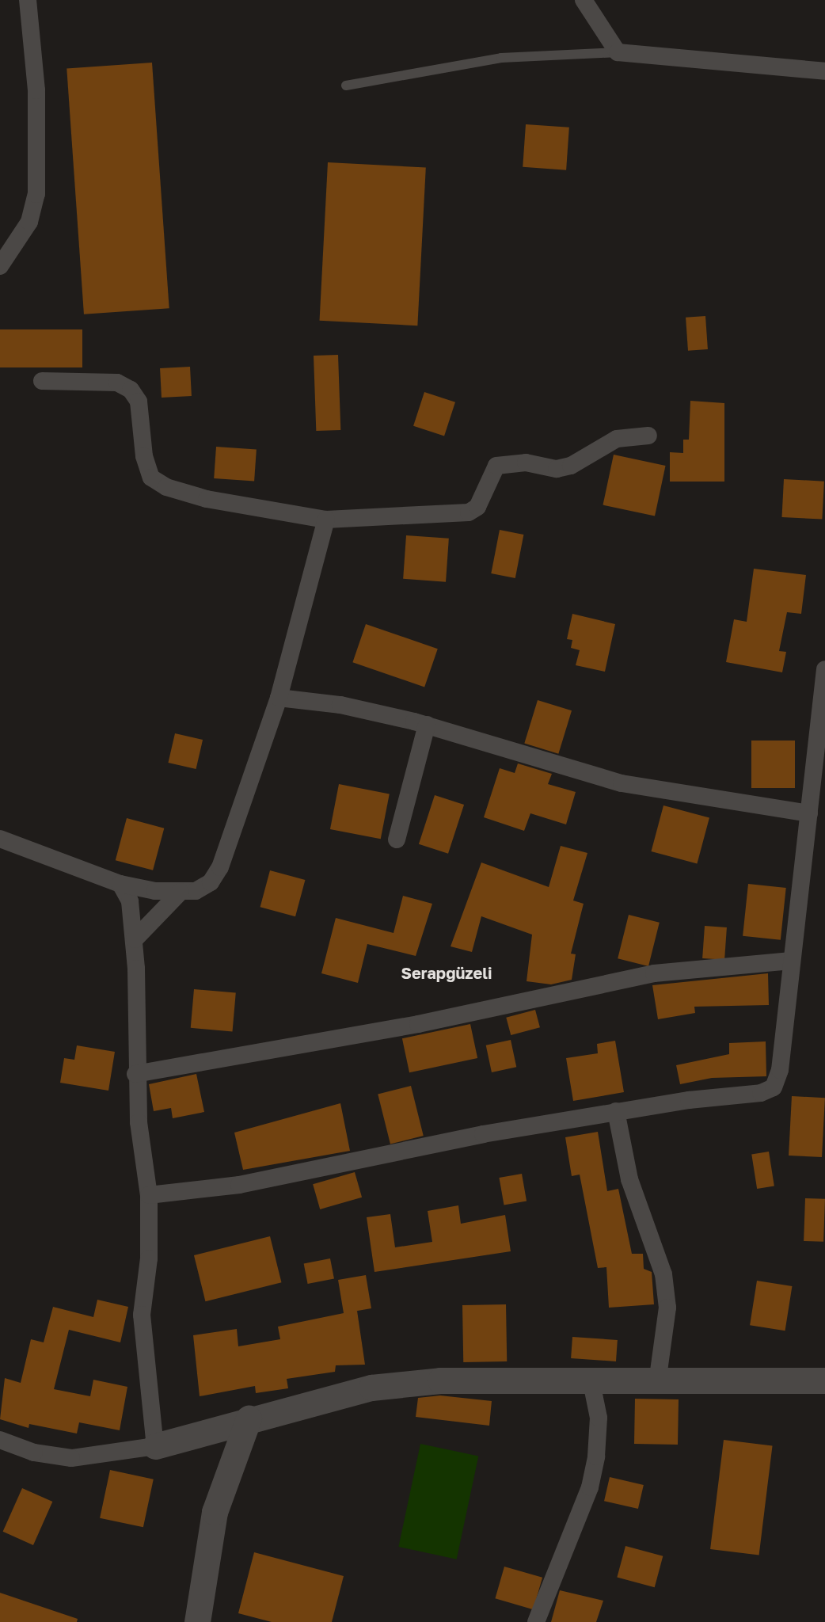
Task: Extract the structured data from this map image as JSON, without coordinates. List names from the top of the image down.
{
  "districts": ["Serapgüzeli"]
}
